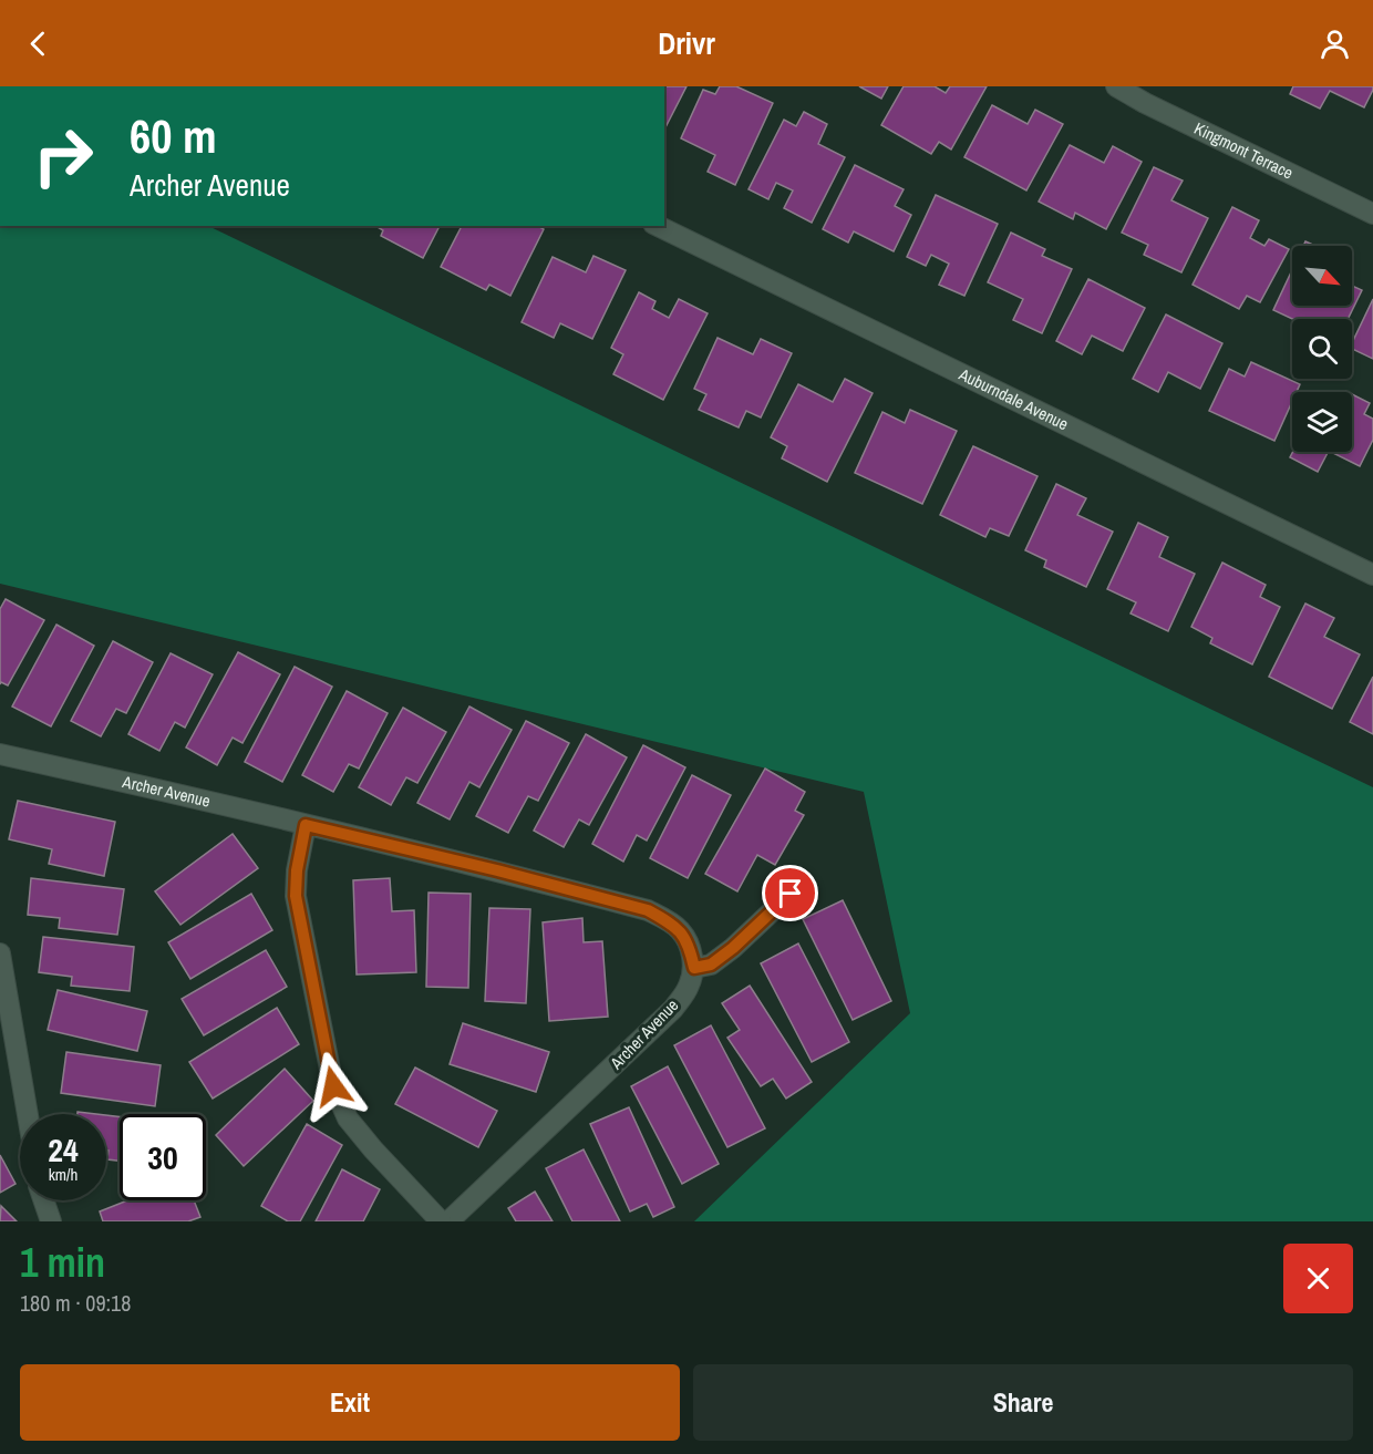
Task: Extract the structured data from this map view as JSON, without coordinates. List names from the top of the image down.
{
  "streets": {
    "street": ["Kingmont Terrace", "Auburndale Avenue", "Archer Avenue"]
  },
  "north": "bottom right",
  "page": {
    "header": "Drivr",
    "turn": ["60 m", "Archer Avenue"],
    "speed": "24 km/h",
    "limit": "30",
    "heading": ["1 min", "180 m · 09:18"],
    "buttons": ["Exit", "Share"]
  }
}
